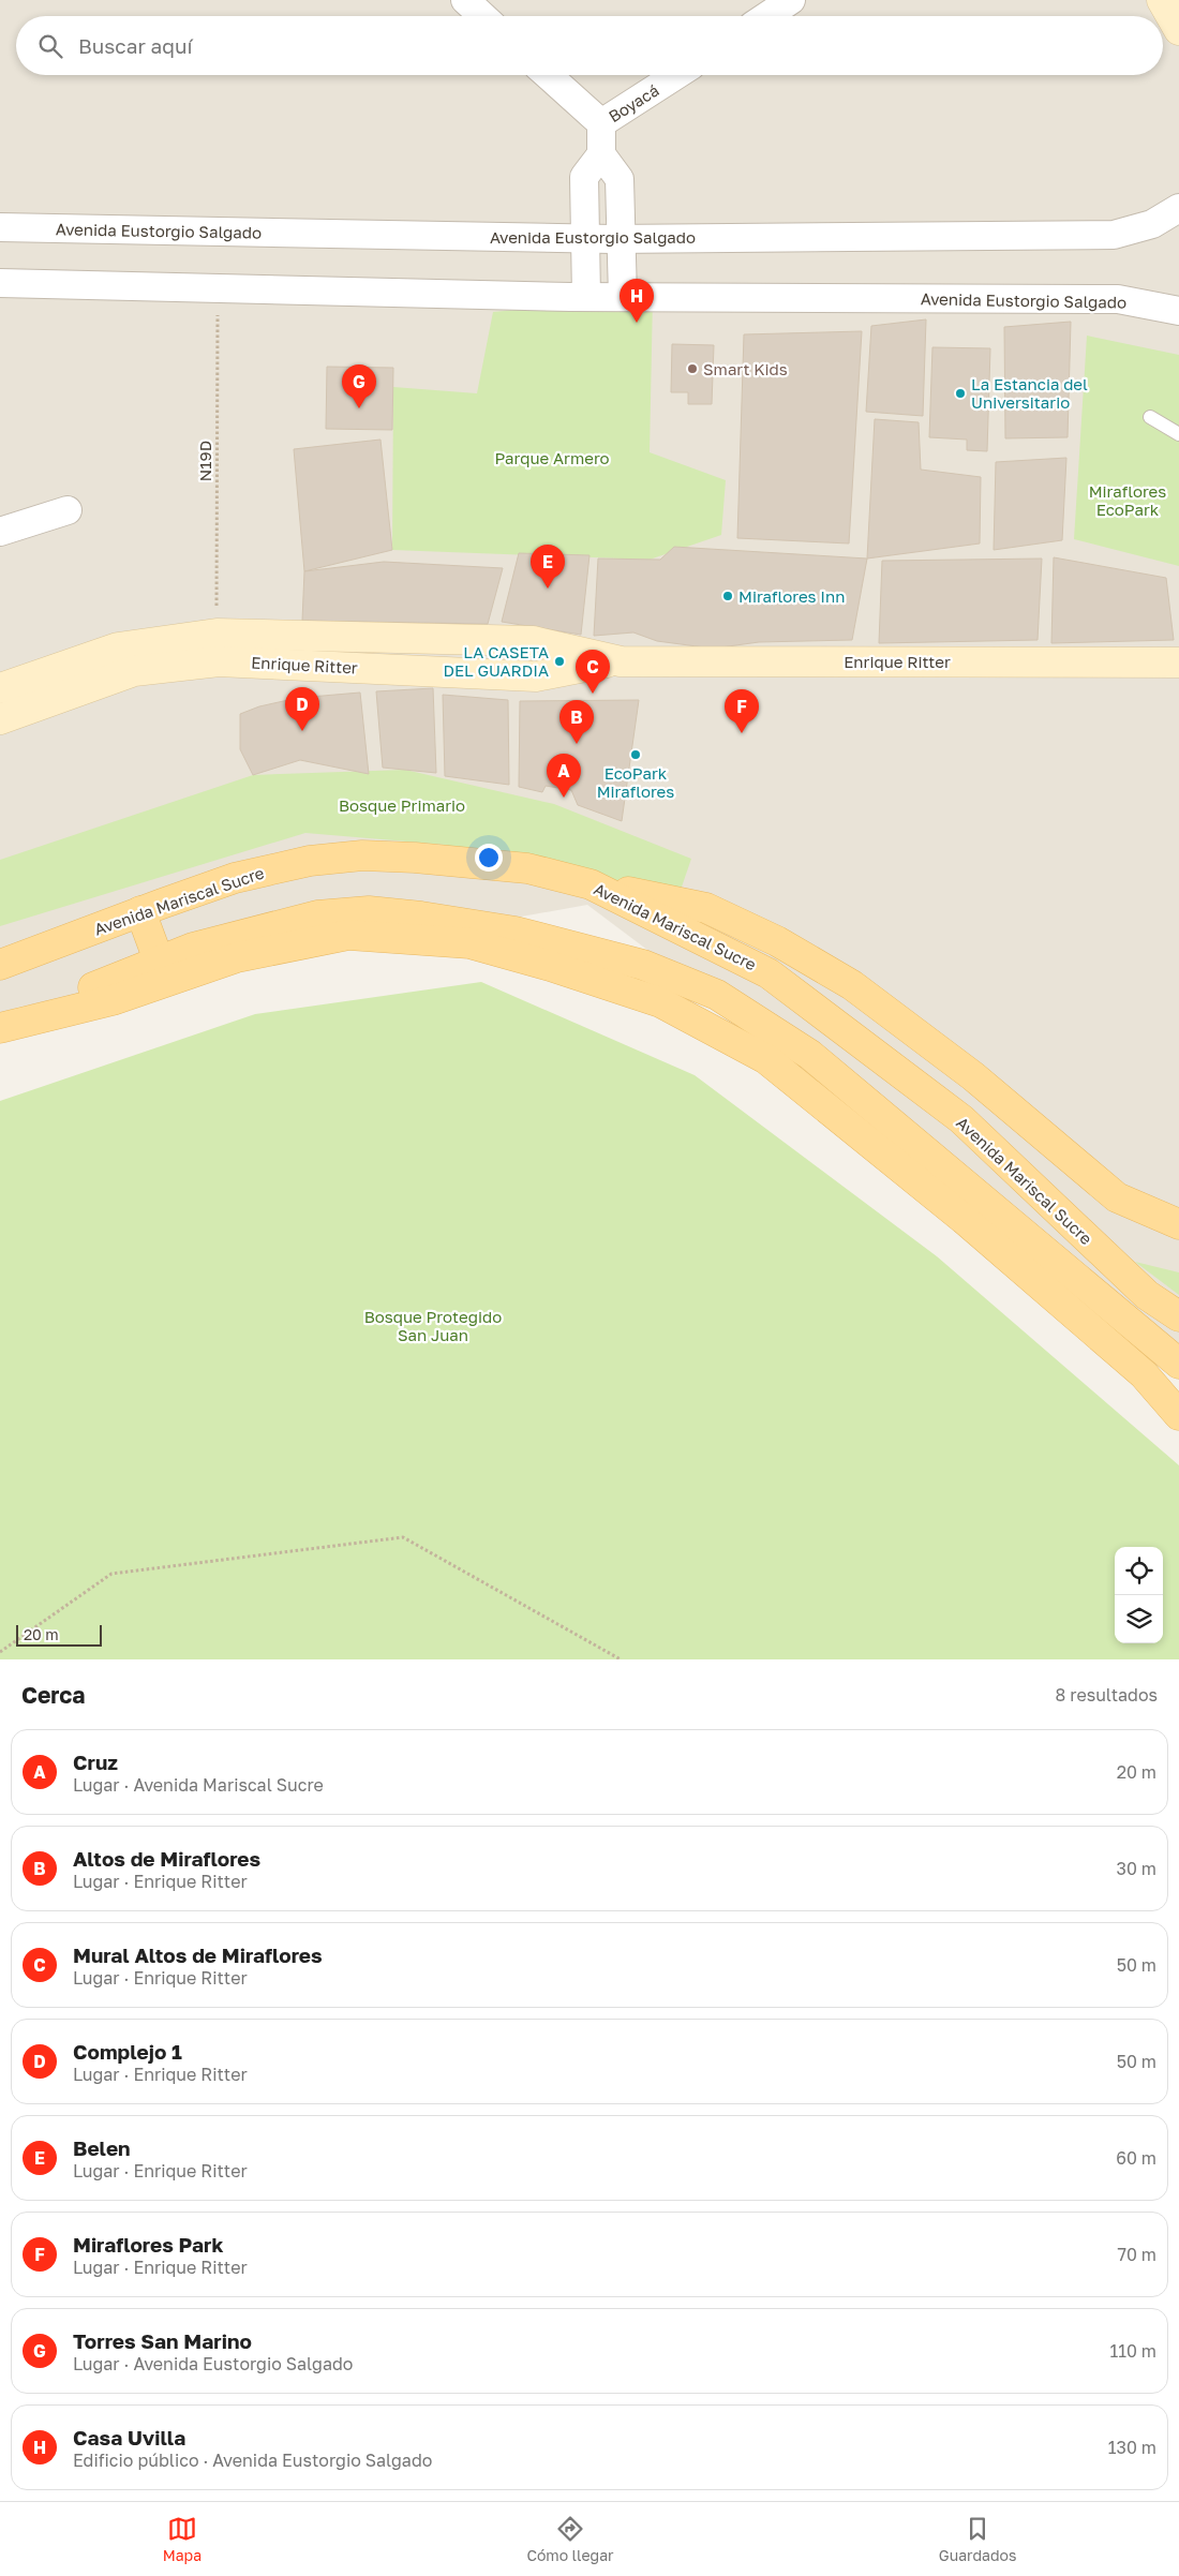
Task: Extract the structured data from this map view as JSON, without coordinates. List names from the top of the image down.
{
  "streets": {
    "main road": ["Avenida Mariscal Sucre"],
    "street": ["Boyacá", "Avenida Eustorgio Salgado", "Enrique Ritter"],
    "path": ["N19D"]
  },
  "crossings": [
    ["Avenida Eustorgio Salgado", "N19D"],
    ["N19D", "Enrique Ritter"]
  ],
  "parks": [
    "Parque Armero",
    "Miraflores EcoPark",
    "Bosque Primario",
    "Bosque Protegido San Juan"
  ],
  "places": [
    "Smart Kids",
    "La Estancia del Universitario",
    "Miraflores Inn",
    "LA CASETA DEL GUARDIA",
    "EcoPark Miraflores"
  ],
  "scale_bar": "20 m",
  "page": {
    "search": "Buscar aquí",
    "pins": [
      "H",
      "G",
      "E",
      "C",
      "D",
      "F",
      "B",
      "A"
    ],
    "scale": "20 m",
    "heading": ["Cerca", "8 resultados"],
    "list": [
      {
        "mark": "A",
        "name": "Cruz",
        "note": "Lugar · Avenida Mariscal Sucre",
        "value": "20 m"
      },
      {
        "mark": "B",
        "name": "Altos de Miraflores",
        "note": "Lugar · Enrique Ritter",
        "value": "30 m"
      },
      {
        "mark": "C",
        "name": "Mural Altos de Miraflores",
        "note": "Lugar · Enrique Ritter",
        "value": "50 m"
      },
      {
        "mark": "D",
        "name": "Complejo 1",
        "note": "Lugar · Enrique Ritter",
        "value": "50 m"
      },
      {
        "mark": "E",
        "name": "Belen",
        "note": "Lugar · Enrique Ritter",
        "value": "60 m"
      },
      {
        "mark": "F",
        "name": "Miraflores Park",
        "note": "Lugar · Enrique Ritter",
        "value": "70 m"
      },
      {
        "mark": "G",
        "name": "Torres San Marino",
        "note": "Lugar · Avenida Eustorgio Salgado",
        "value": "110 m"
      },
      {
        "mark": "H",
        "name": "Casa Uvilla",
        "note": "Edificio público · Avenida Eustorgio Salgado",
        "value": "130 m"
      }
    ],
    "nav": ["Mapa", "Cómo llegar", "Guardados"]
  }
}
